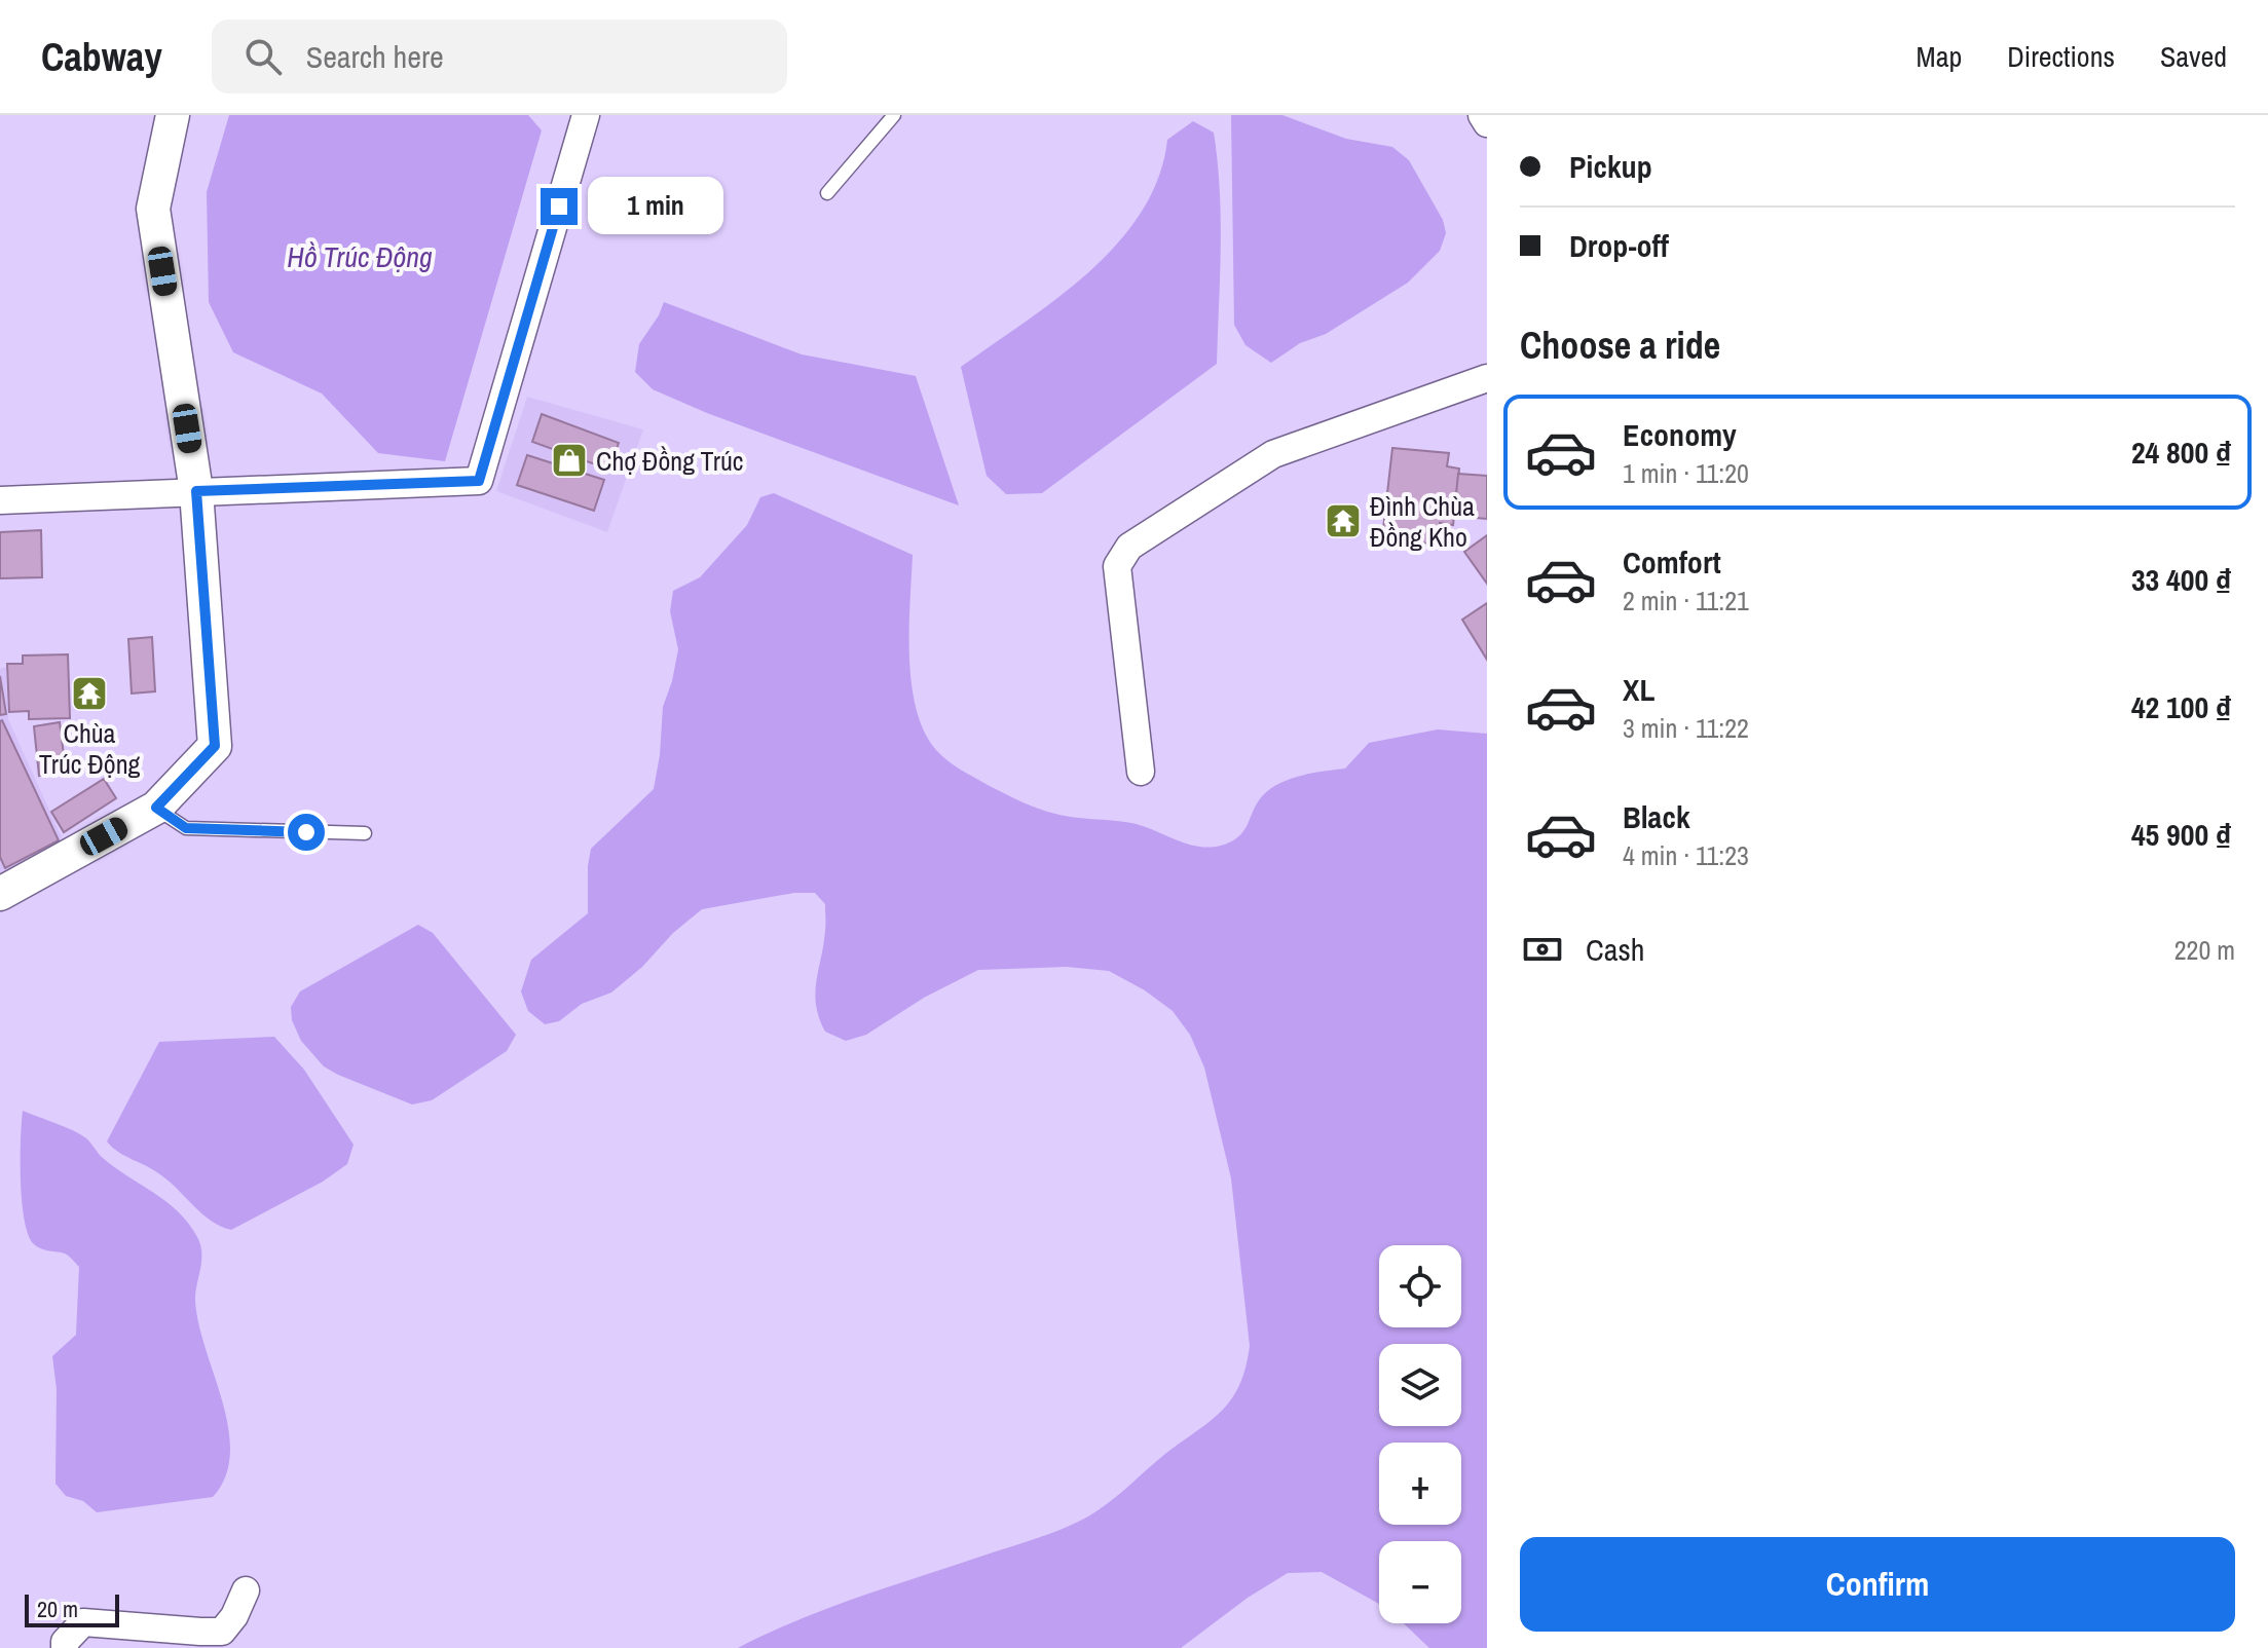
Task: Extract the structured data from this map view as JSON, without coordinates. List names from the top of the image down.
{
  "water": ["Hồ Trúc Động"],
  "places": {
    "shop": ["Chợ Đồng Trúc"],
    "temple": ["Đình Chùa Đồng Kho", "Chùa Trúc Động"]
  },
  "scale_bar": "20 m",
  "page": {
    "header": "Cabway",
    "search": "Search here",
    "nav": ["Map", "Directions", "Saved"],
    "banner": ["Pickup", "Drop-off"],
    "bubble": "1 min",
    "heading": "Choose a ride",
    "list": [
      {
        "name": "Economy",
        "note": "1 min · 11:20",
        "value": "24 800 ₫"
      },
      {
        "name": "Comfort",
        "note": "2 min · 11:21",
        "value": "33 400 ₫"
      },
      {
        "name": "XL",
        "note": "3 min · 11:22",
        "value": "42 100 ₫"
      },
      {
        "name": "Black",
        "note": "4 min · 11:23",
        "value": "45 900 ₫"
      }
    ],
    "pay": ["Cash", "220 m"],
    "map_buttons": ["+", "−"],
    "buttons": "Confirm",
    "scale": "20 m"
  }
}
